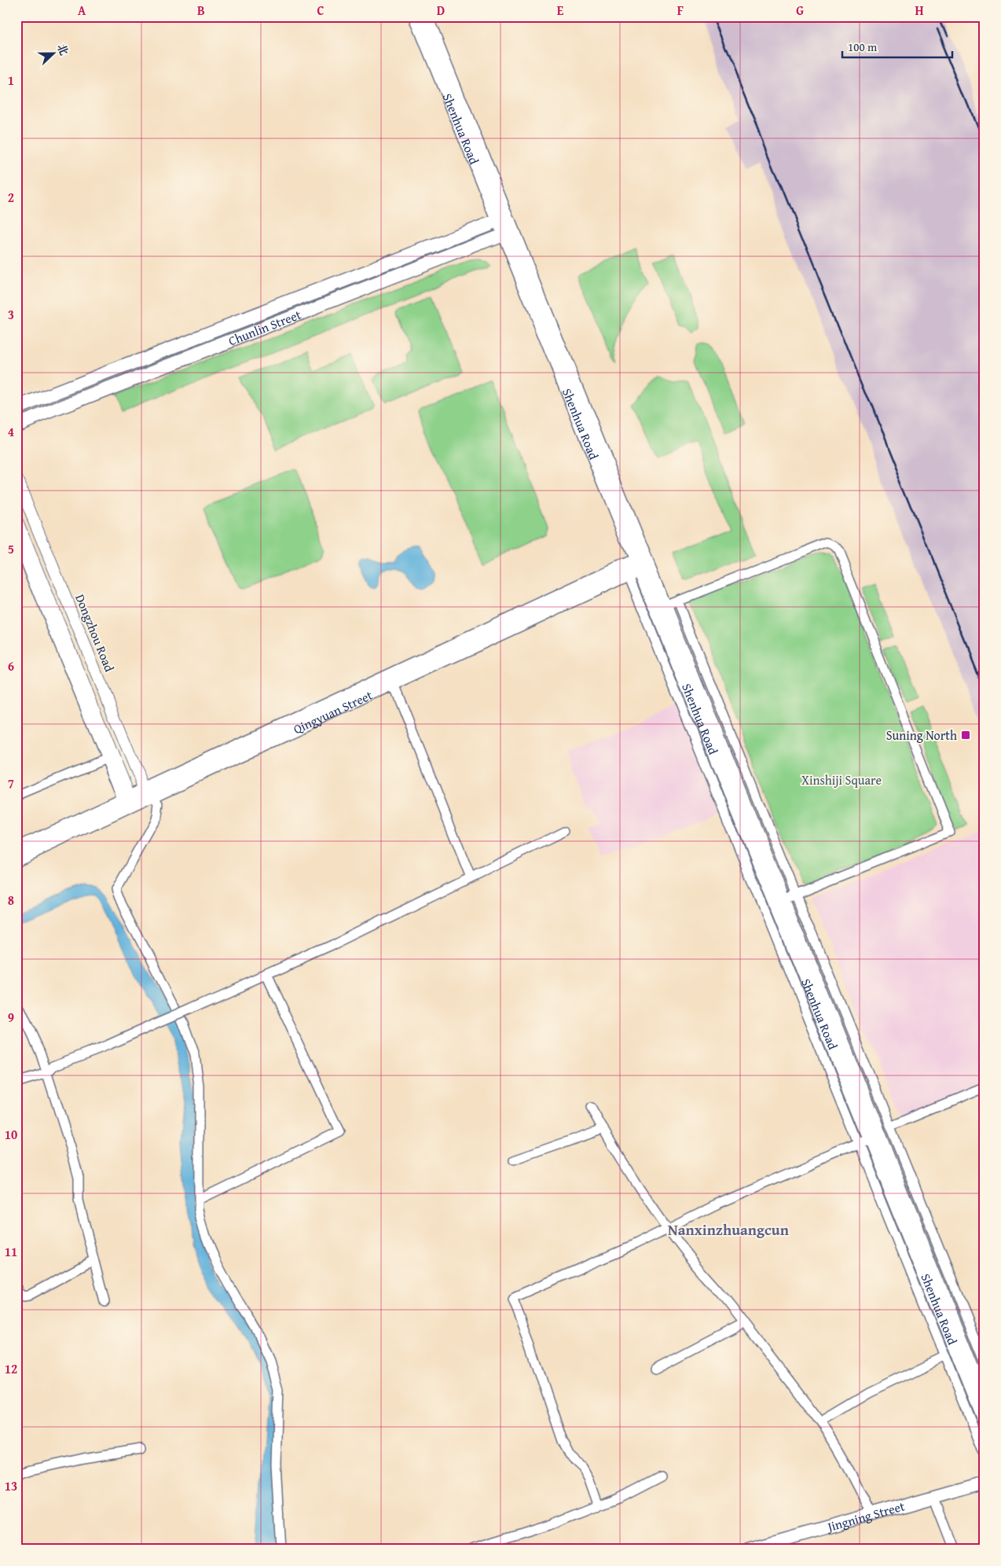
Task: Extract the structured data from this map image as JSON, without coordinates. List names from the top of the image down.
{
  "streets": {
    "main road": [
      "Shenhua Road",
      "Chunlin Street",
      "Qingyuan Street",
      "Jingning Street"
    ],
    "street": ["Dongzhou Road"]
  },
  "crossings": [
    ["Shenhua Road", "Chunlin Street"],
    ["Shenhua Road", "Qingyuan Street"],
    ["Dongzhou Road", "Qingyuan Street"]
  ],
  "districts": ["Nanxinzhuangcun"],
  "parks": ["Xinshiji Square"],
  "places": {
    "transit": ["Suning North"]
  },
  "scale_bar": "100 m",
  "north": "right",
  "grid": {
    "columns": [
      "A",
      "B",
      "C",
      "D",
      "E",
      "F",
      "G",
      "H"
    ],
    "rows": [
      "1",
      "2",
      "3",
      "4",
      "5",
      "6",
      "7",
      "8",
      "9",
      "10",
      "11",
      "12",
      "13"
    ]
  }
}
